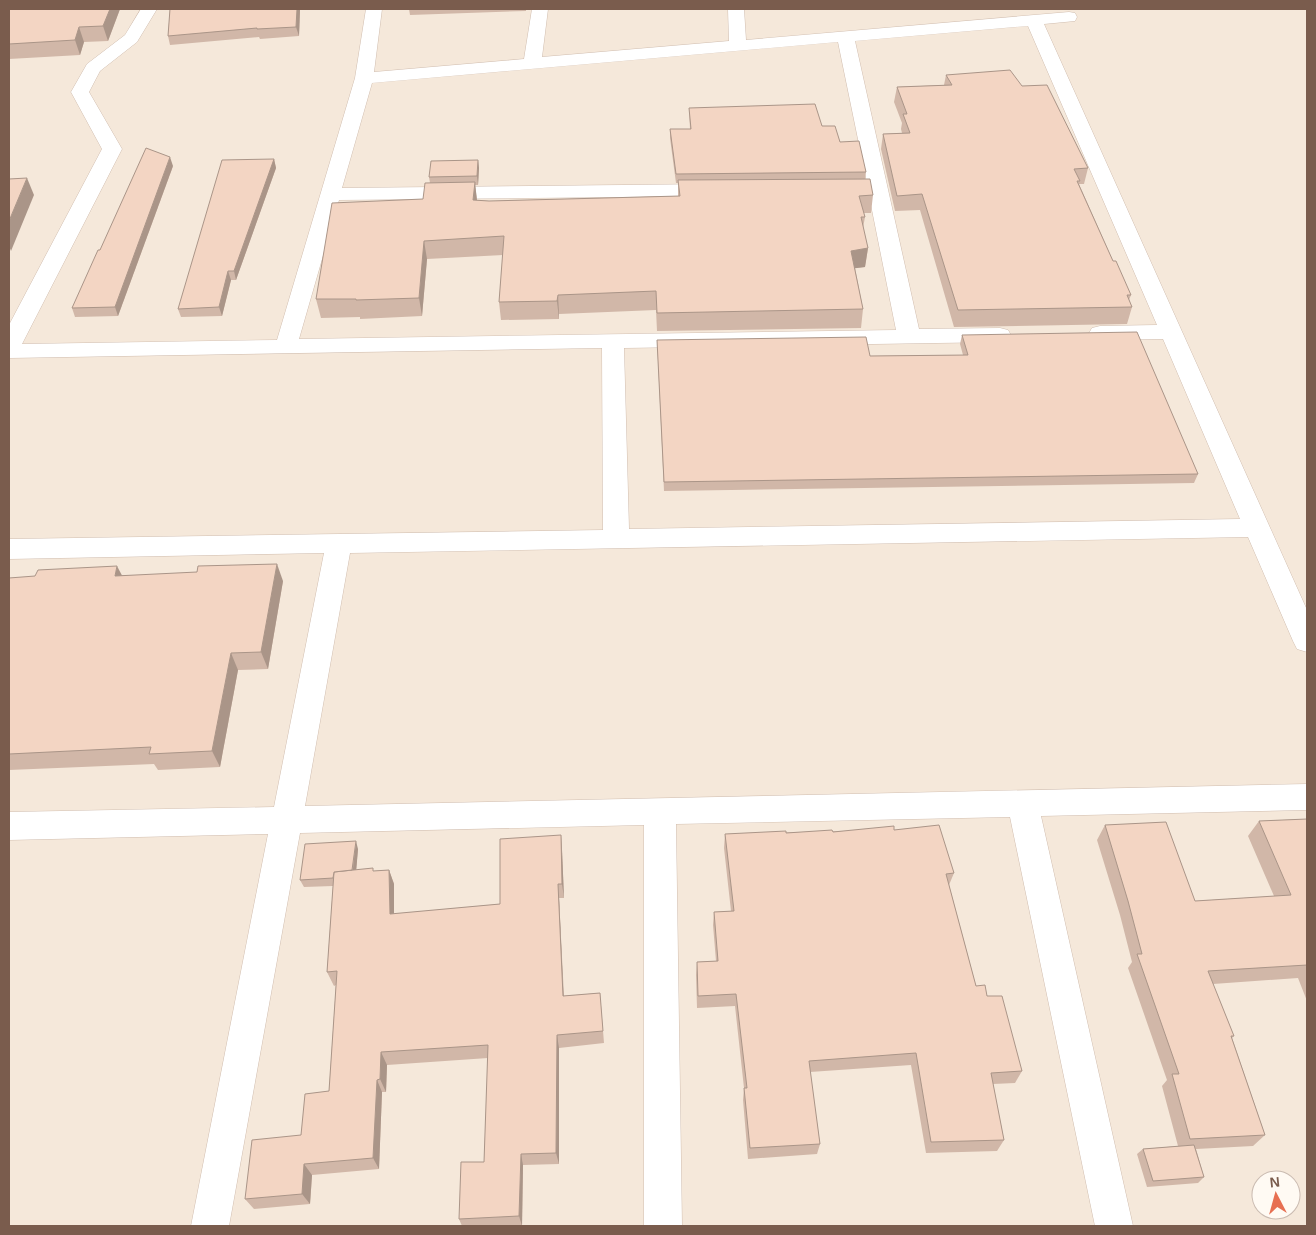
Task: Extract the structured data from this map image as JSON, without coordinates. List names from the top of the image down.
{
  "north": "top"
}
